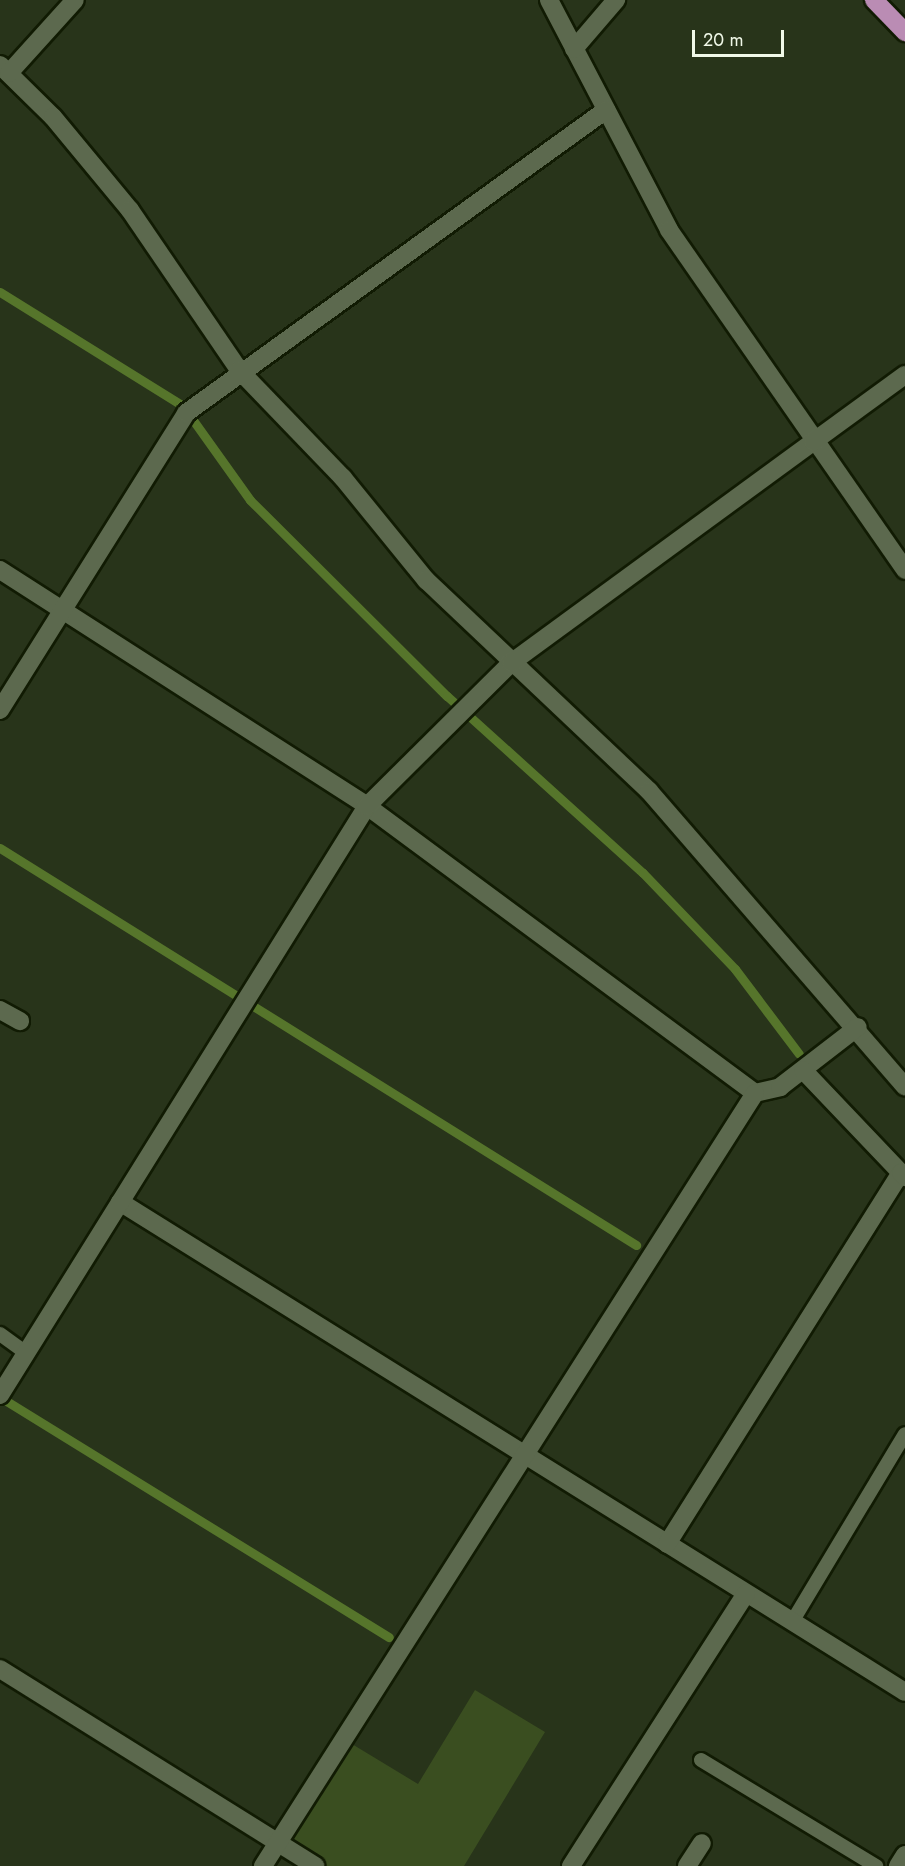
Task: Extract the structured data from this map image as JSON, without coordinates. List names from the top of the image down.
{
  "scale_bar": "20 m"
}
